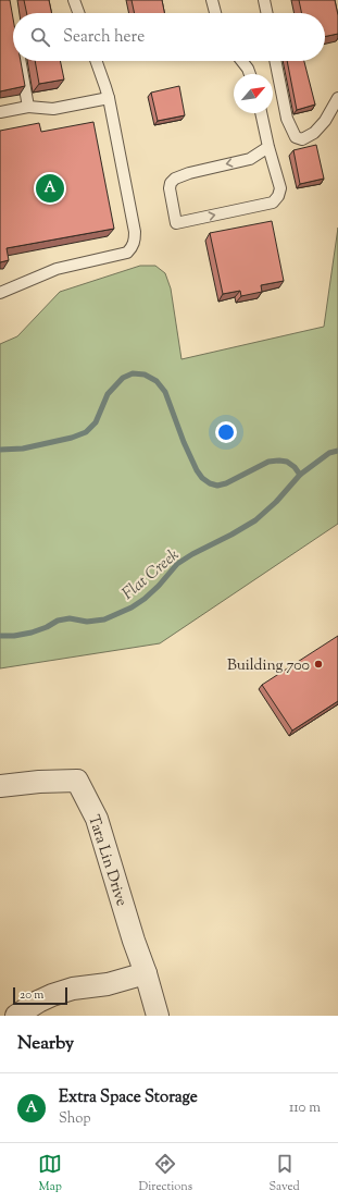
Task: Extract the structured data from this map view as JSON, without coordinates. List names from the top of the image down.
{
  "streets": {
    "street": ["Tara Lin Drive"]
  },
  "water": ["Flat Creek"],
  "places": ["Building 700"],
  "scale_bar": "20 m",
  "north": "top right",
  "page": {
    "search": "Search here",
    "pins": "A",
    "scale": "20 m",
    "heading": "Nearby",
    "list": [
      {
        "mark": "A",
        "name": "Extra Space Storage",
        "note": "Shop",
        "value": "110 m"
      }
    ],
    "nav": ["Map", "Directions", "Saved"]
  }
}
